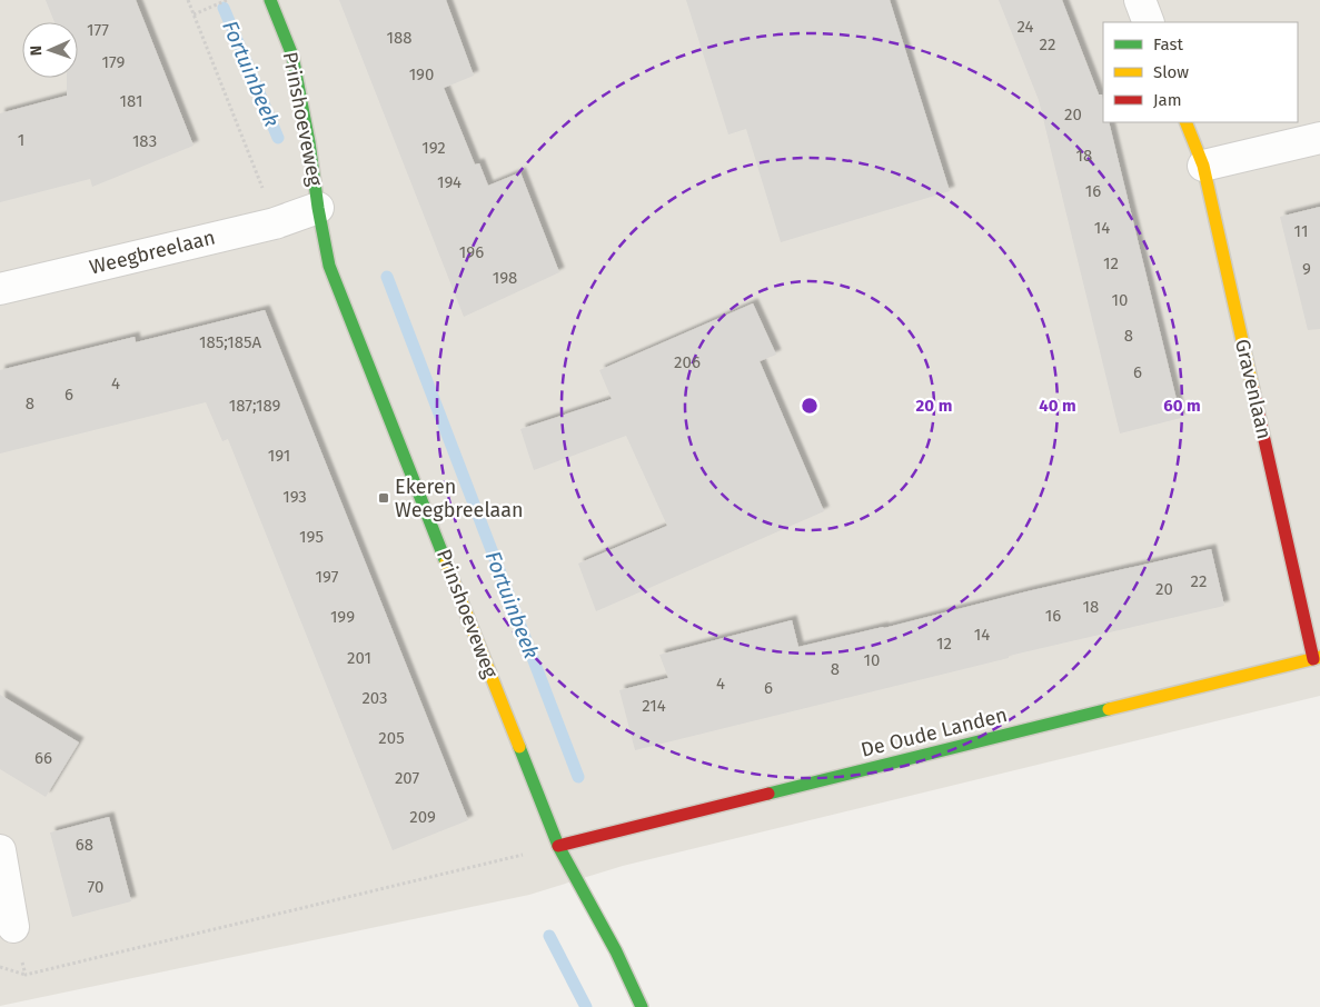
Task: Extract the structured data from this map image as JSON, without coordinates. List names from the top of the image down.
{
  "streets": {
    "street": [
      "Prinshoeveweg",
      "Weegbreelaan",
      "Gravenlaan",
      "De Oude Landen"
    ]
  },
  "crossings": [
    ["Prinshoeveweg", "Weegbreelaan"],
    ["Prinshoeveweg", "De Oude Landen"],
    ["Gravenlaan", "De Oude Landen"]
  ],
  "water": ["Fortuinbeek"],
  "places": {
    "transit": ["Ekeren Weegbreelaan"]
  },
  "house_numbers": [
    "24",
    "177",
    "188",
    "22",
    "179",
    "190",
    "181",
    "20",
    "1",
    "183",
    "192",
    "18",
    "194",
    "16",
    "14",
    "11",
    "196",
    "12",
    "9",
    "198",
    "10",
    "8",
    "185;185A",
    "206",
    "6",
    "4",
    "6",
    "8",
    "187;189",
    "191",
    "193",
    "195",
    "197",
    "22",
    "20",
    "18",
    "16",
    "199",
    "14",
    "12",
    "201",
    "10",
    "8",
    "4",
    "6",
    "203",
    "214",
    "205",
    "66",
    "207",
    "209",
    "68",
    "70"
  ],
  "legend": ["Fast", "Slow", "Jam"],
  "north": "left",
  "rings": ["20 m", "40 m", "60 m"]
}
